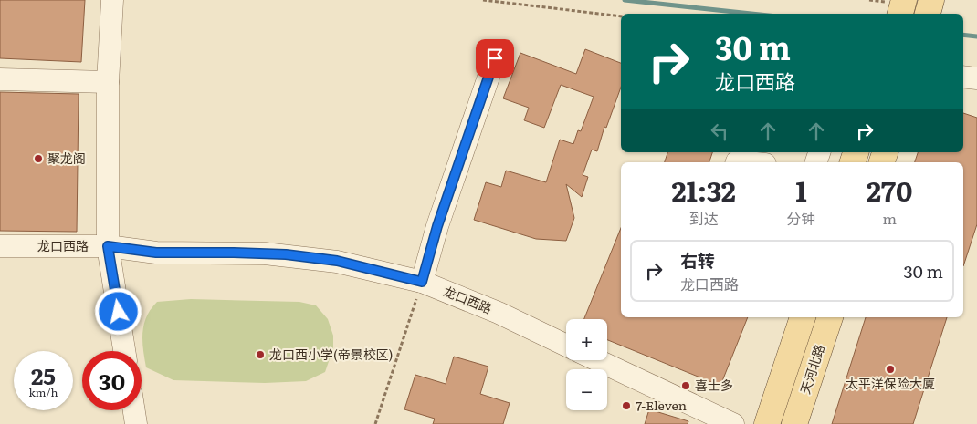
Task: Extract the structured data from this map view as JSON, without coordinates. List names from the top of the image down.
{
  "streets": {
    "main road": ["天河北路"],
    "street": ["龙口西路"]
  },
  "places": [
    "聚龙阁",
    "龙口西小学(帝景校区)",
    "太平洋保险大厦",
    "喜士多",
    "7-Eleven"
  ],
  "page": {
    "turn": ["30 m", "龙口西路"],
    "eta": [
      "21:32",
      "到达",
      "1",
      "分钟",
      "270",
      "m"
    ],
    "list": [
      {
        "name": "右转",
        "note": "龙口西路",
        "value": "30 m"
      }
    ],
    "map_buttons": ["+", "−"],
    "speed": "25 km/h",
    "limit": "30"
  }
}
